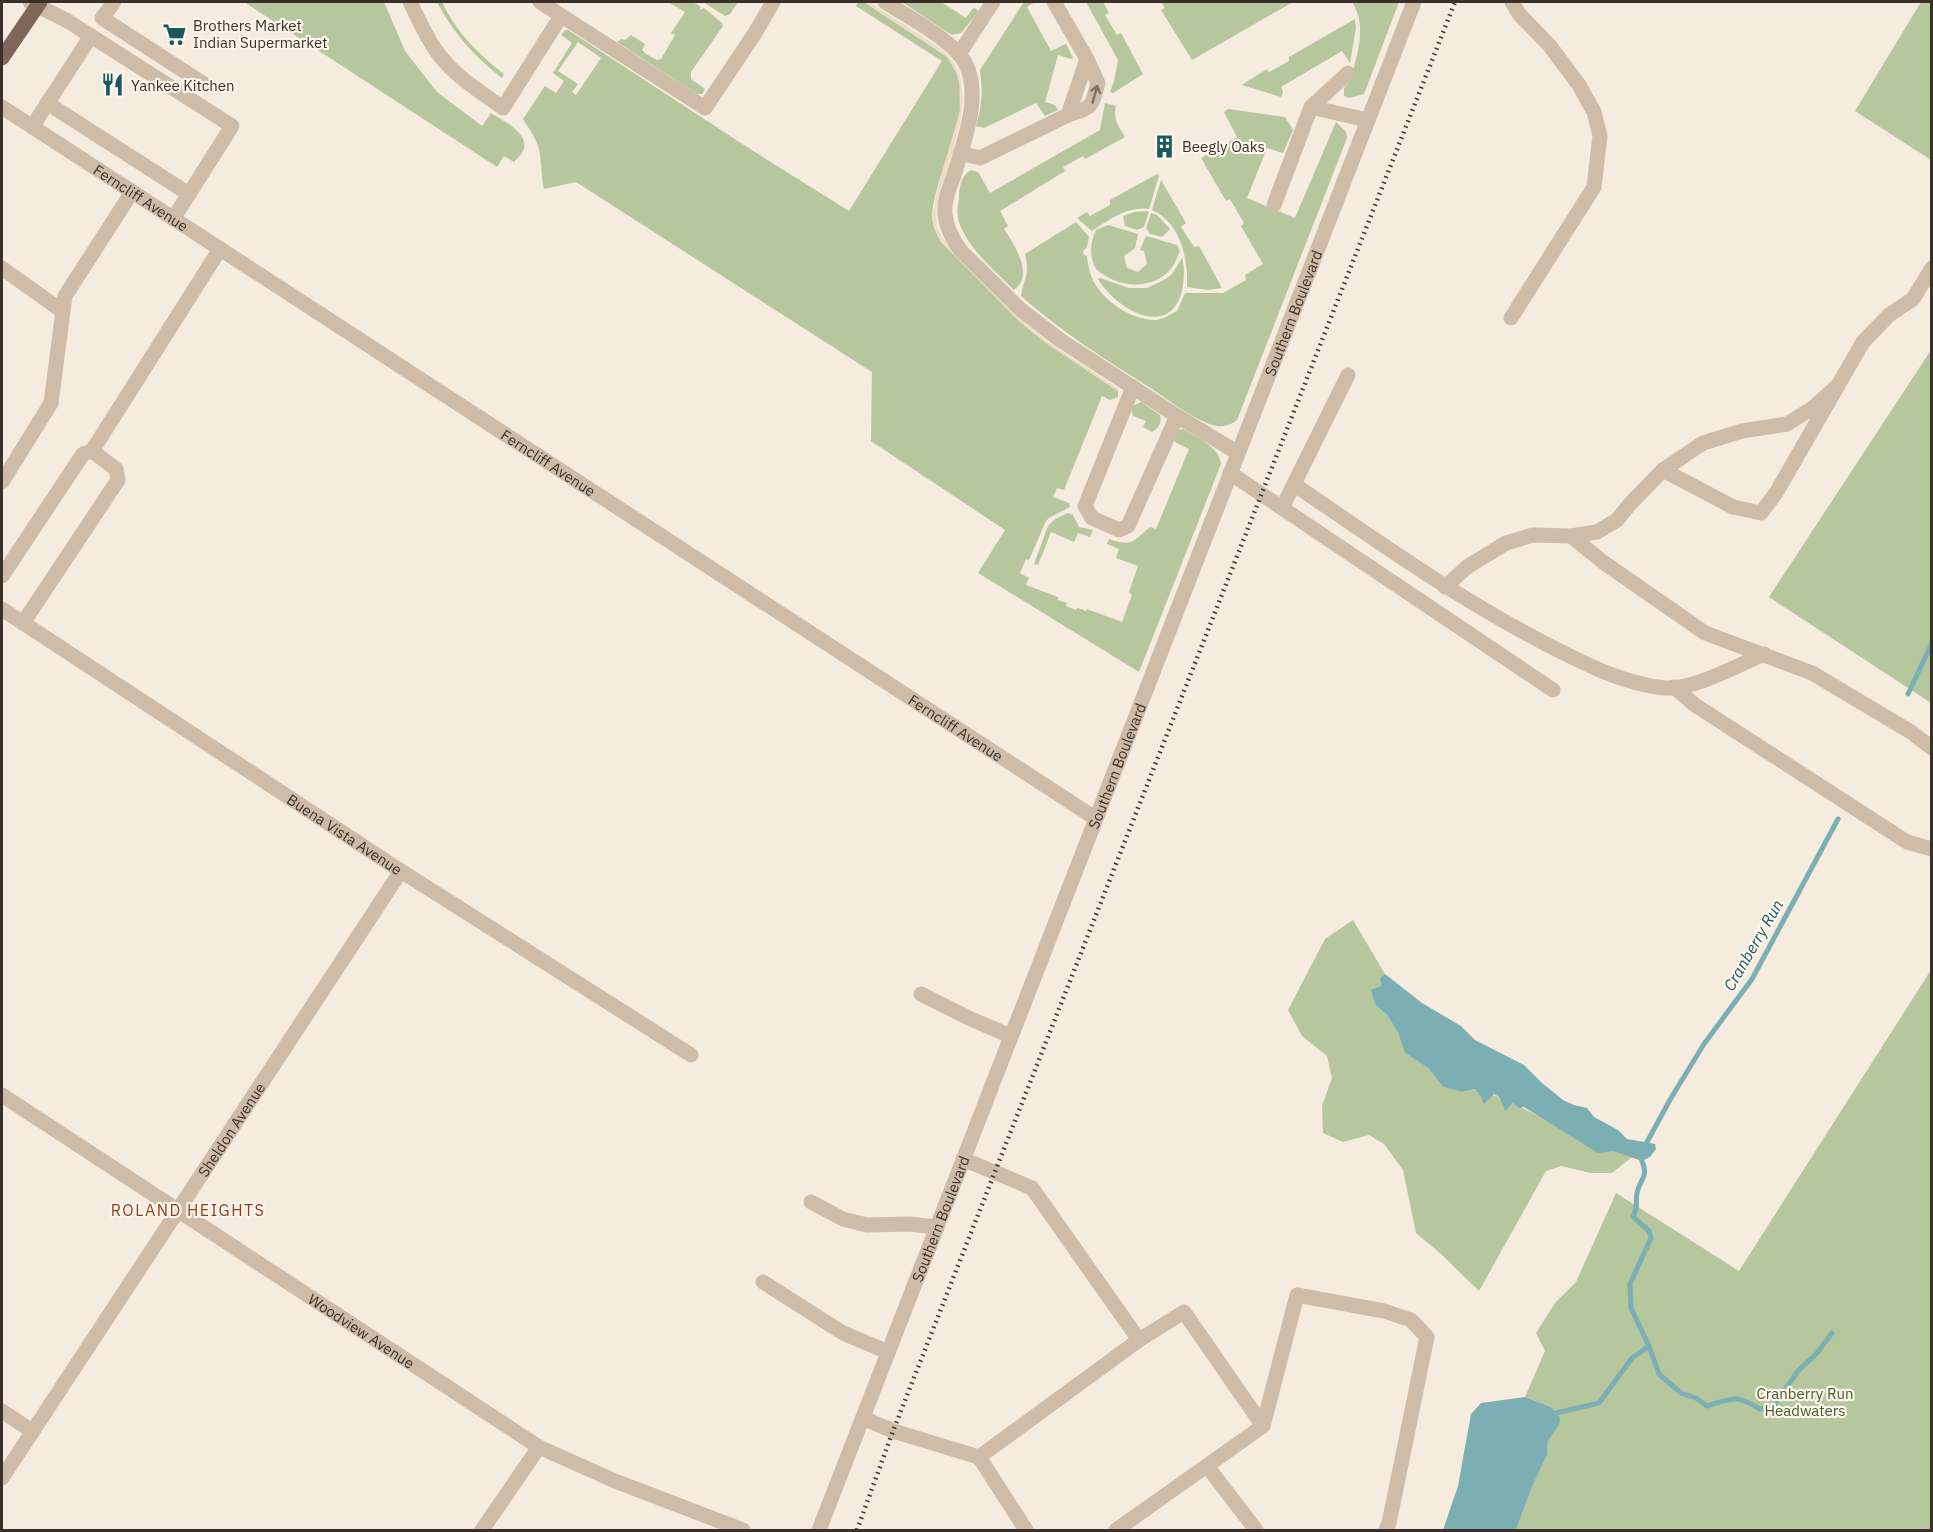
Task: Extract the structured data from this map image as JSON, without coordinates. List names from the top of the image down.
{
  "streets": {
    "street": [
      "Ferncliff Avenue",
      "Southern Boulevard",
      "Buena Vista Avenue",
      "Sheldon Avenue",
      "Woodview Avenue"
    ]
  },
  "crossings": [
    ["Ferncliff Avenue", "Southern Boulevard"],
    ["Buena Vista Avenue", "Sheldon Avenue"],
    ["Sheldon Avenue", "Woodview Avenue"]
  ],
  "districts": ["ROLAND HEIGHTS"],
  "water": ["Cranberry Run"],
  "parks": ["Cranberry Run Headwaters"],
  "places": {
    "supermarket": ["Brothers Market Indian Supermarket"],
    "restaurant": ["Yankee Kitchen"],
    "building": ["Beegly Oaks"]
  }
}
